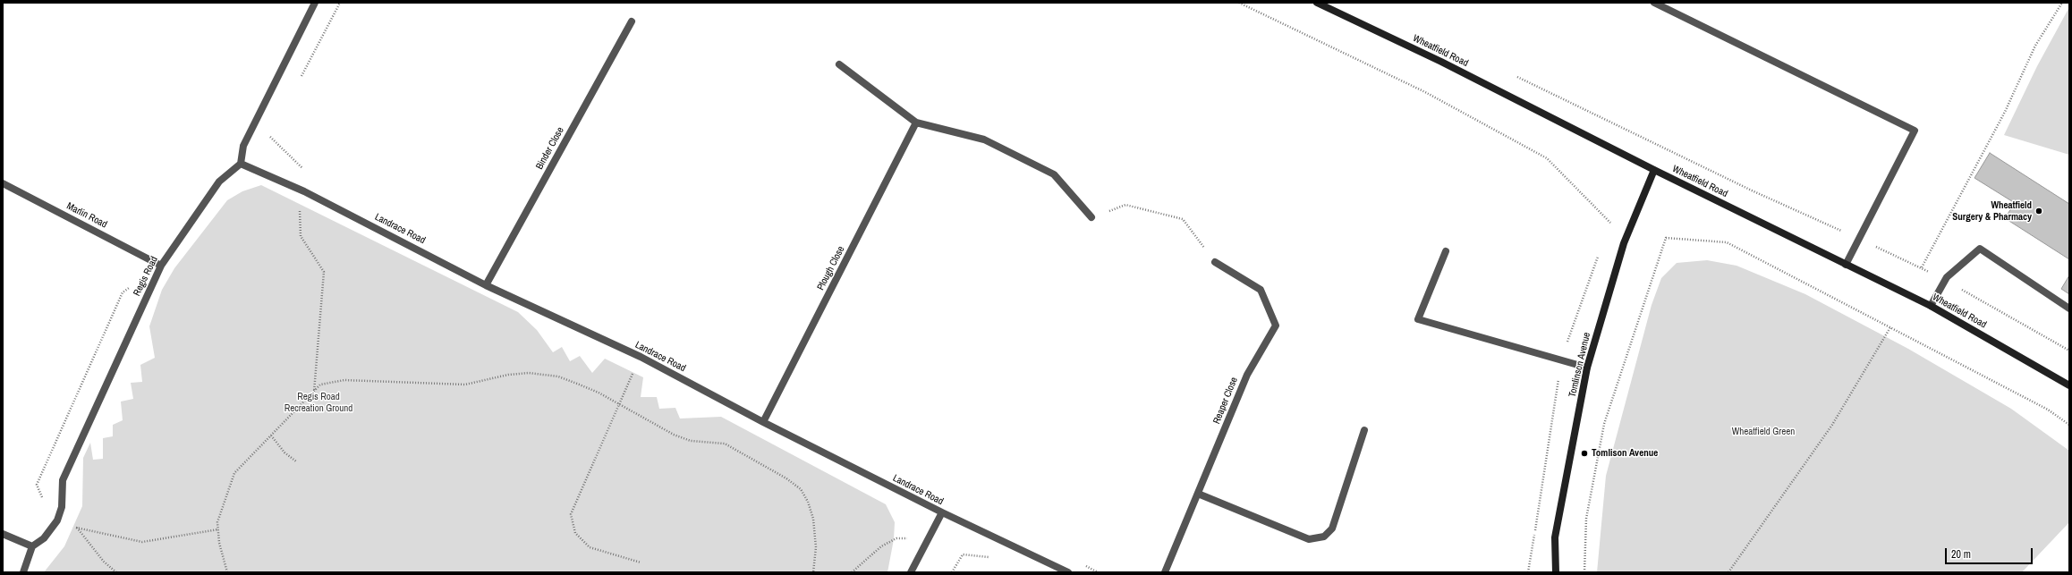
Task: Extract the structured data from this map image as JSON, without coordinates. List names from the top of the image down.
{
  "streets": {
    "street": [
      "Wheatfield Road",
      "Binder Close",
      "Marlin Road",
      "Landrace Road",
      "Plough Close",
      "Regis Road",
      "Tomlinson Avenue",
      "Reaper Close"
    ]
  },
  "crossings": [
    ["Wheatfield Road", "Tomlinson Avenue"],
    ["Binder Close", "Landrace Road"],
    ["Marlin Road", "Regis Road"],
    ["Landrace Road", "Plough Close"],
    ["Landrace Road", "Regis Road"]
  ],
  "parks": ["Regis Road Recreation Ground", "Wheatfield Green"],
  "places": ["Wheatfield Surgery & Pharmacy", "Tomlison Avenue"],
  "scale_bar": "20 m"
}
